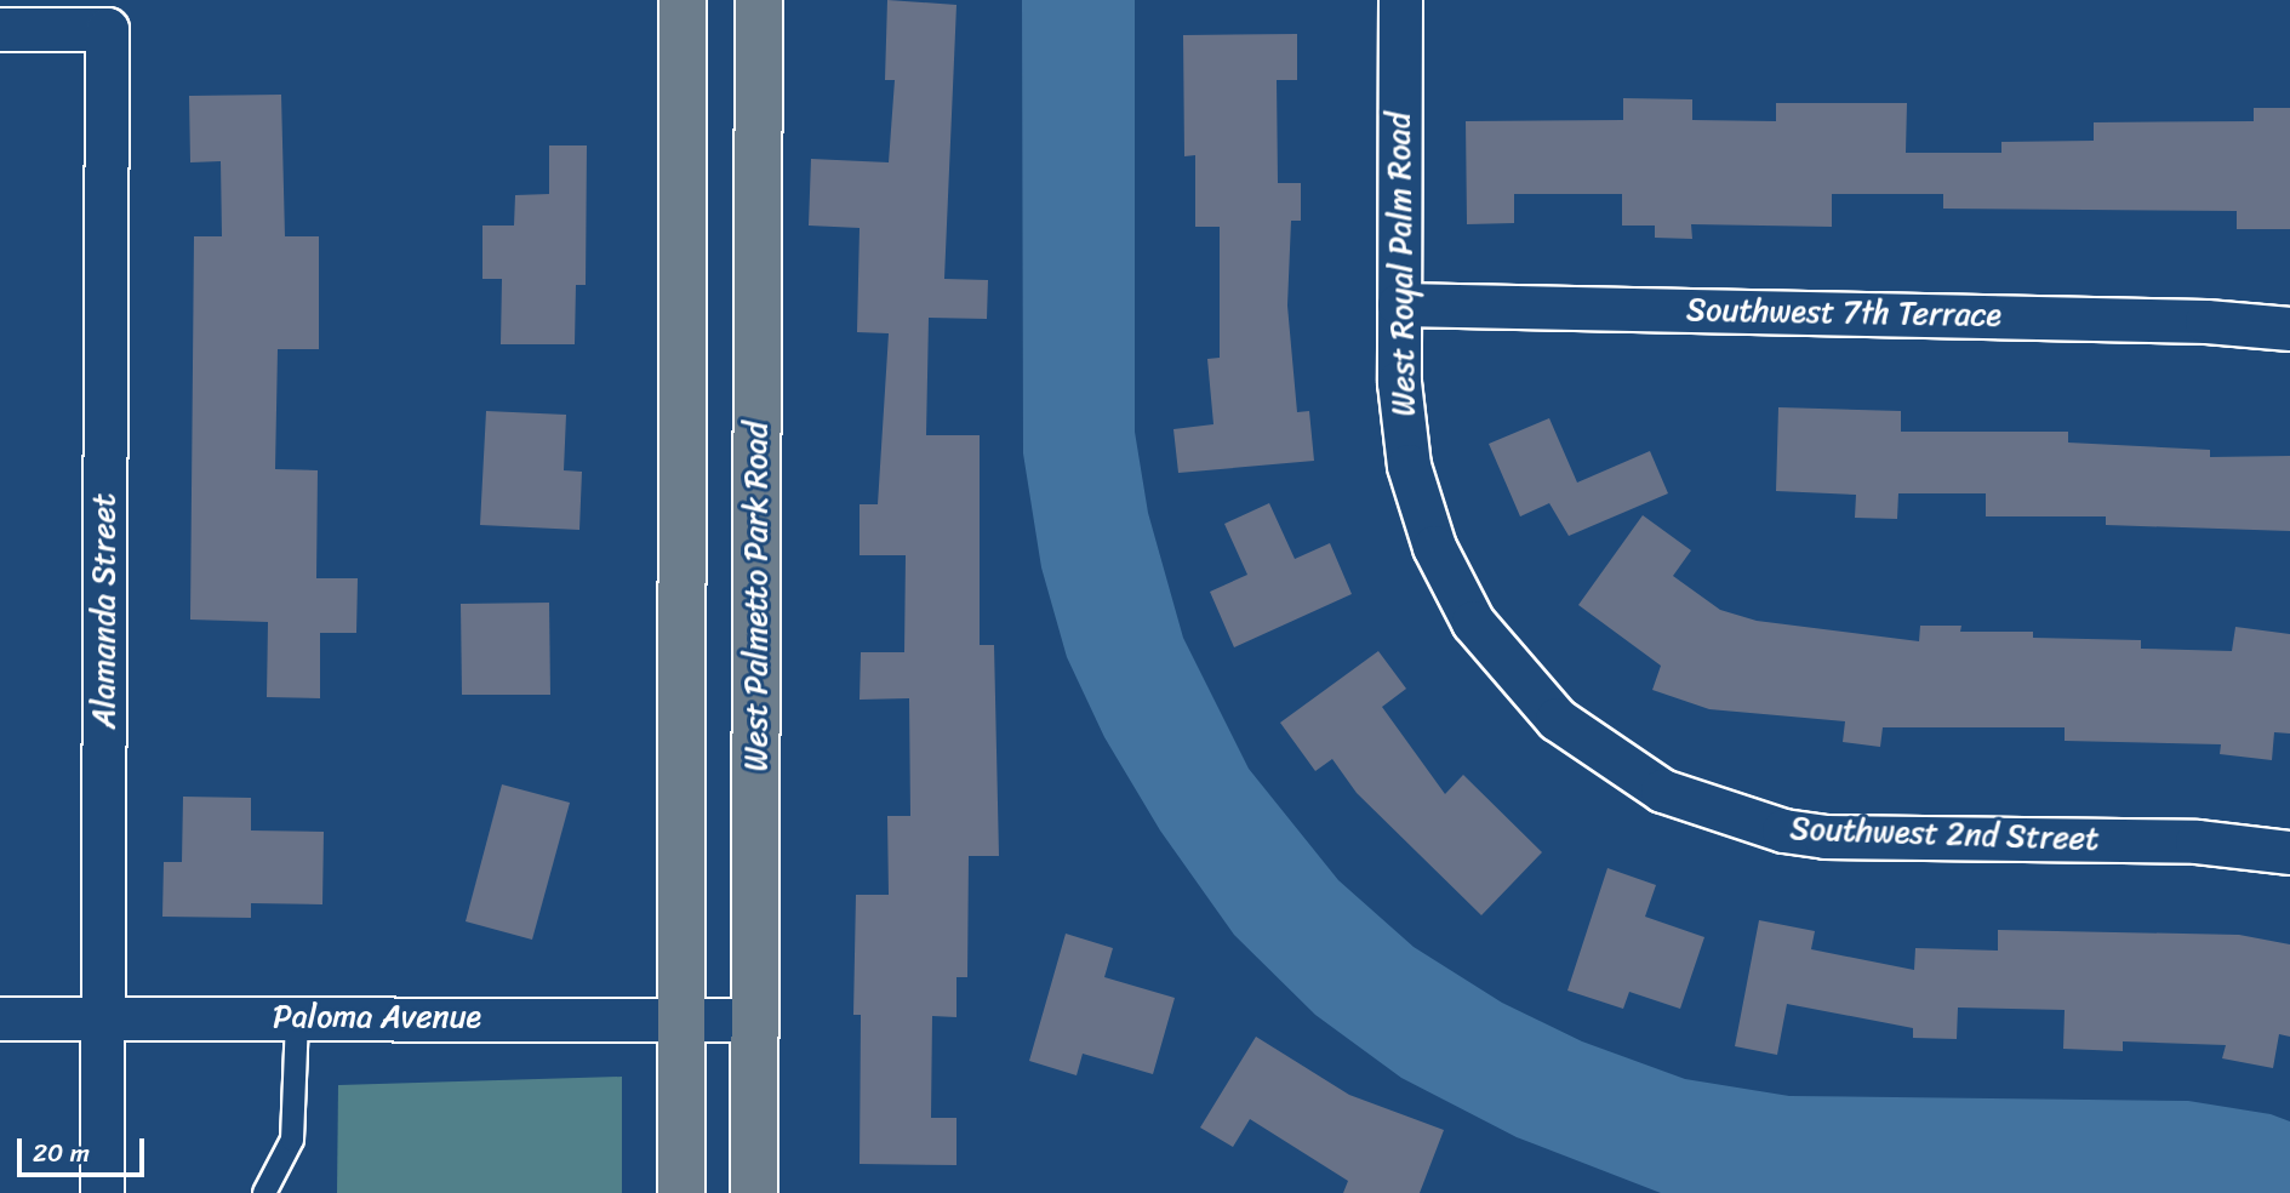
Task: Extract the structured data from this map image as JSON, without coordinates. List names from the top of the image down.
{
  "streets": {
    "main road": ["West Palmetto Park Road"],
    "street": [
      "West Royal Palm Road",
      "Southwest 7th Terrace",
      "Alamanda Street",
      "Southwest 2nd Street",
      "Paloma Avenue"
    ]
  },
  "crossings": [
    ["West Royal Palm Road", "Southwest 7th Terrace"],
    ["West Royal Palm Road", "Southwest 2nd Street"],
    ["West Palmetto Park Road", "Paloma Avenue"],
    ["Alamanda Street", "Paloma Avenue"]
  ],
  "scale_bar": "20 m"
}
